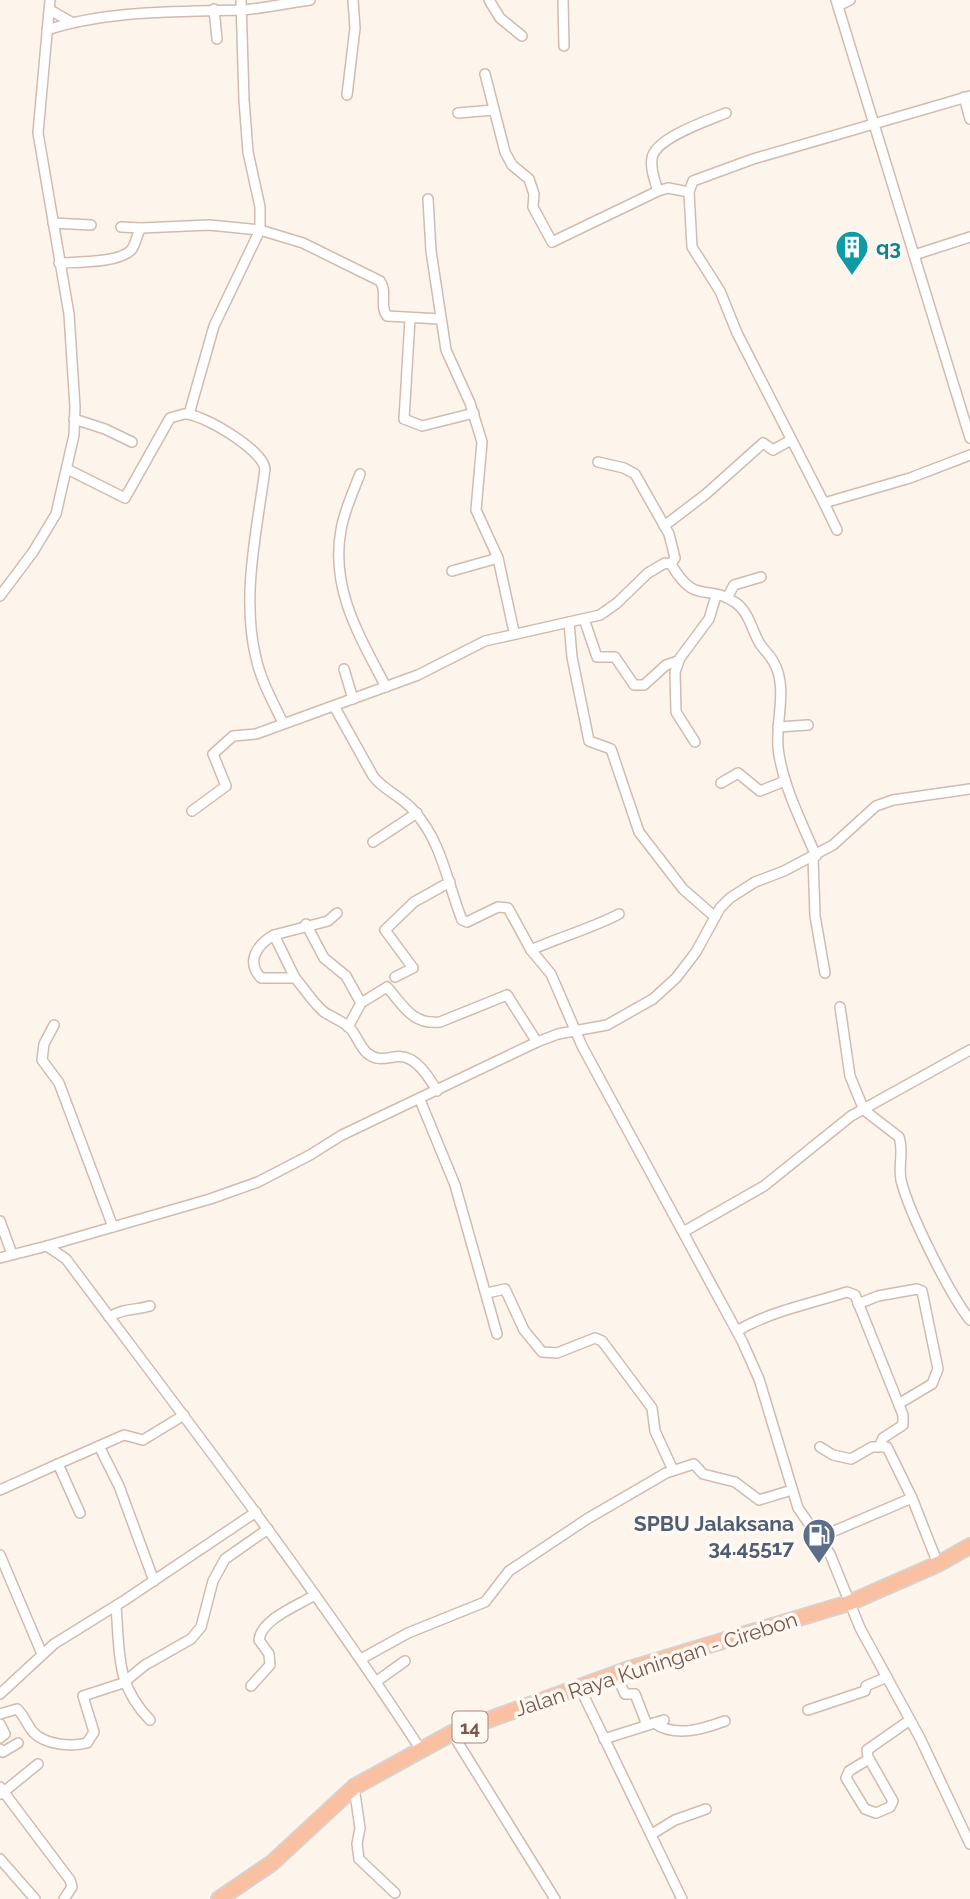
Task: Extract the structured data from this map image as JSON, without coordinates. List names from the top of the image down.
{
  "streets": {
    "highway": ["Jalan Raya Kuningan - Cirebon", "14"]
  },
  "places": {
    "building": ["q3"],
    "fuel station": ["SPBU Jalaksana 34.45517"]
  }
}
